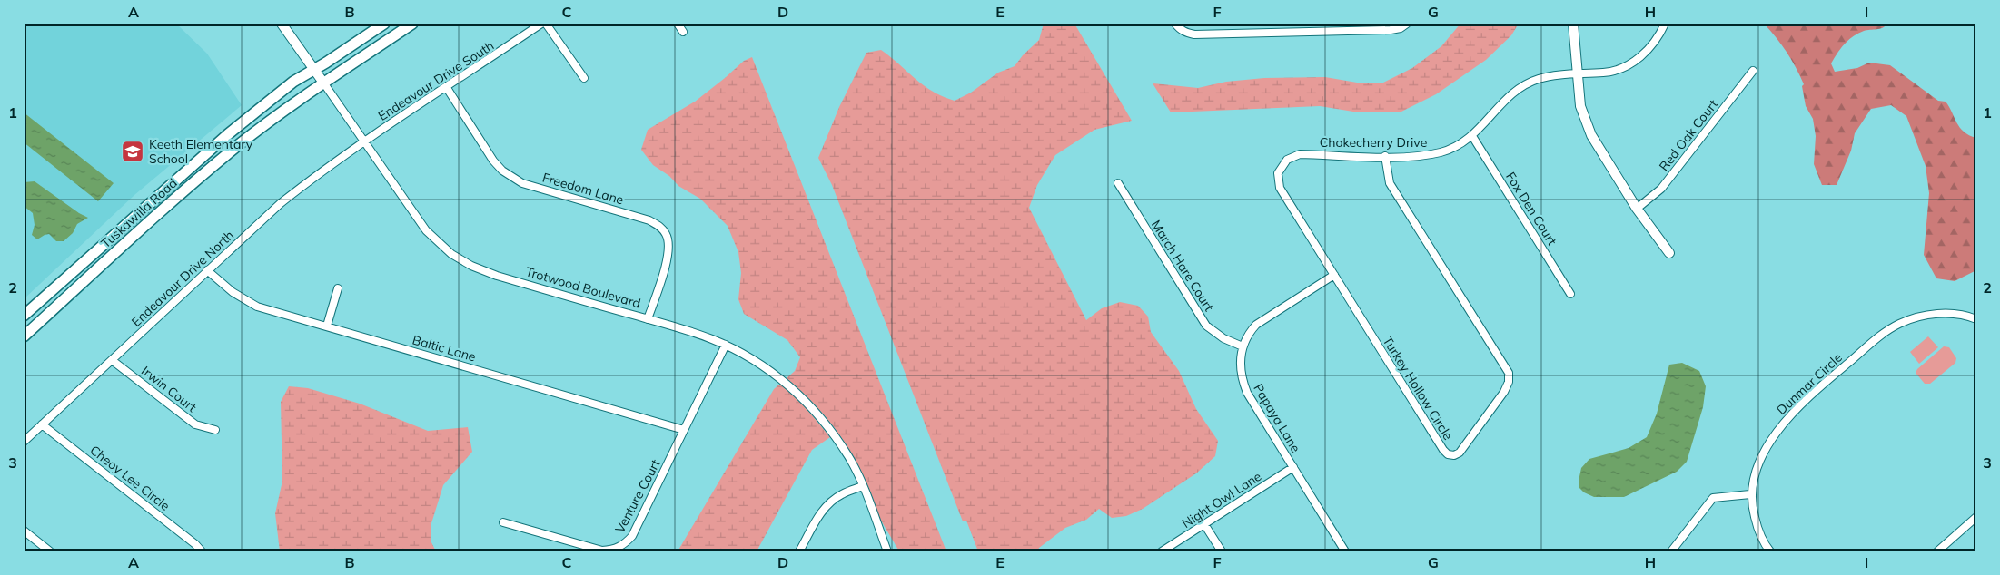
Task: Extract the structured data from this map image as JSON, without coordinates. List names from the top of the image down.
{
  "streets": {
    "main road": ["Tuskawilla Road"],
    "street": [
      "Endeavour Drive South",
      "Red Oak Court",
      "Chokecherry Drive",
      "Freedom Lane",
      "Fox Den Court",
      "March Hare Court",
      "Endeavour Drive North",
      "Trotwood Boulevard",
      "Baltic Lane",
      "Dunmar Circle",
      "Turkey Hollow Circle",
      "Irwin Court",
      "Papaya Lane",
      "Cheoy Lee Circle",
      "Venture Court",
      "Night Owl Lane"
    ]
  },
  "crossings": [
    ["Endeavour Drive South", "Freedom Lane"],
    ["Endeavour Drive South", "Endeavour Drive North"],
    ["Endeavour Drive South", "Trotwood Boulevard"],
    ["Chokecherry Drive", "Fox Den Court"],
    ["Chokecherry Drive", "Turkey Hollow Circle"],
    ["Freedom Lane", "Trotwood Boulevard"],
    ["Tuskawilla Road", "Trotwood Boulevard"],
    ["March Hare Court", "Papaya Lane"],
    ["Endeavour Drive North", "Trotwood Boulevard"],
    ["Endeavour Drive North", "Baltic Lane"],
    ["Endeavour Drive North", "Irwin Court"],
    ["Endeavour Drive North", "Cheoy Lee Circle"],
    ["Trotwood Boulevard", "Venture Court"],
    ["Baltic Lane", "Venture Court"],
    ["Turkey Hollow Circle", "Papaya Lane"],
    ["Papaya Lane", "Night Owl Lane"]
  ],
  "places": {
    "school or university": ["Keeth Elementary School"]
  },
  "grid": {
    "columns": [
      "A",
      "B",
      "C",
      "D",
      "E",
      "F",
      "G",
      "H",
      "I"
    ],
    "rows": ["1", "2", "3"]
  }
}
